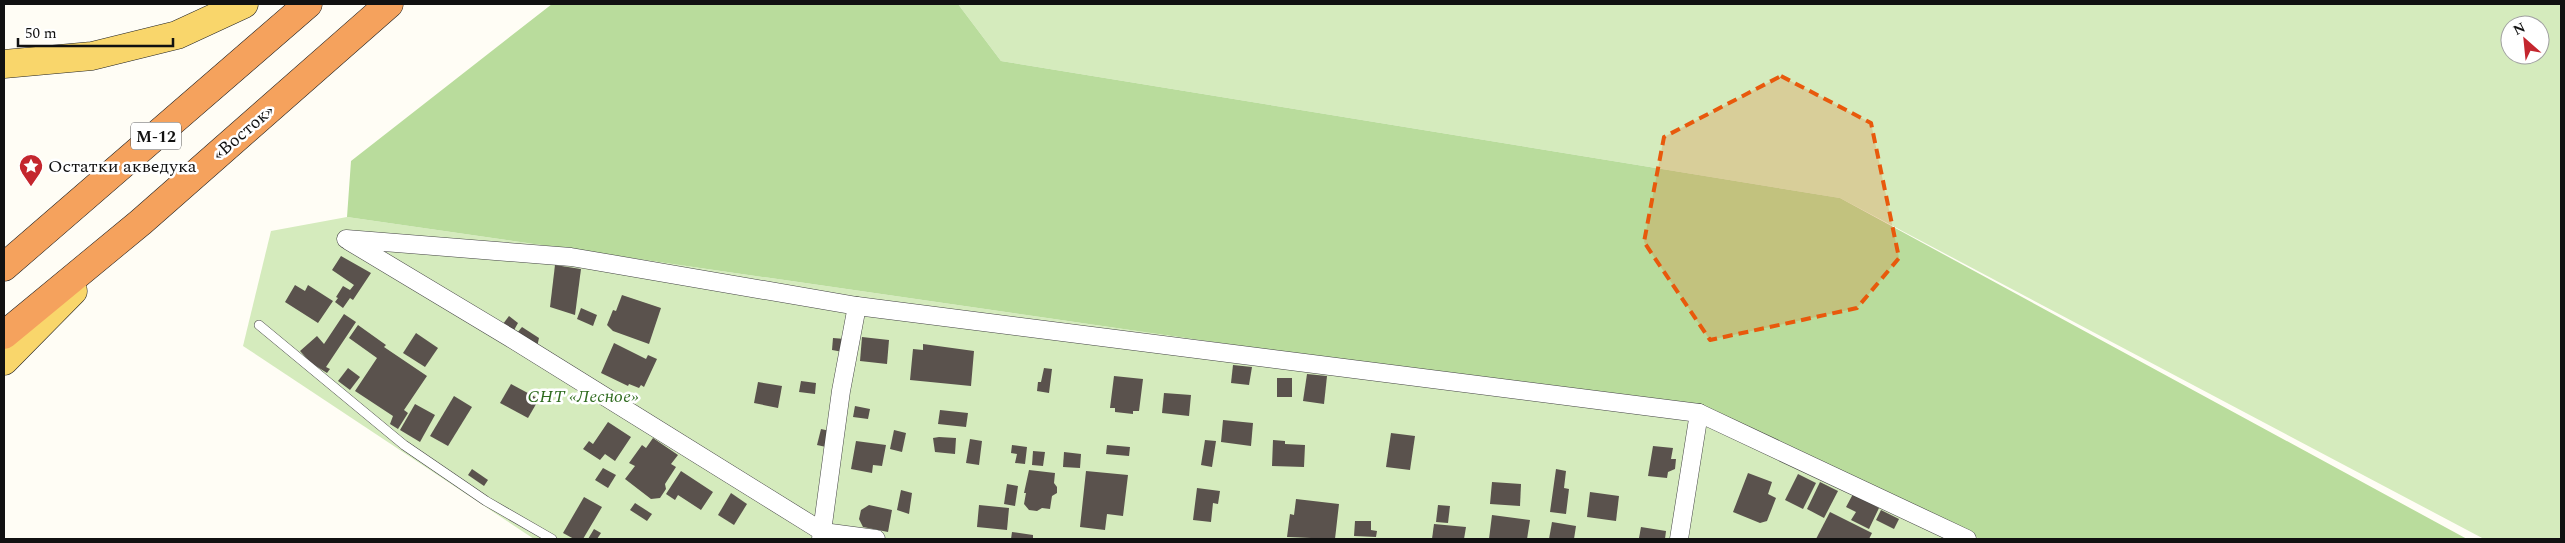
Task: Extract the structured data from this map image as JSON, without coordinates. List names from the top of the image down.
{
  "streets": {
    "highway": ["«Восток»", "М-12"]
  },
  "parks": ["СНТ «Лесное»"],
  "places": {
    "place": ["Остатки акведука"]
  },
  "scale_bar": "50 m",
  "north": "top left"
}
